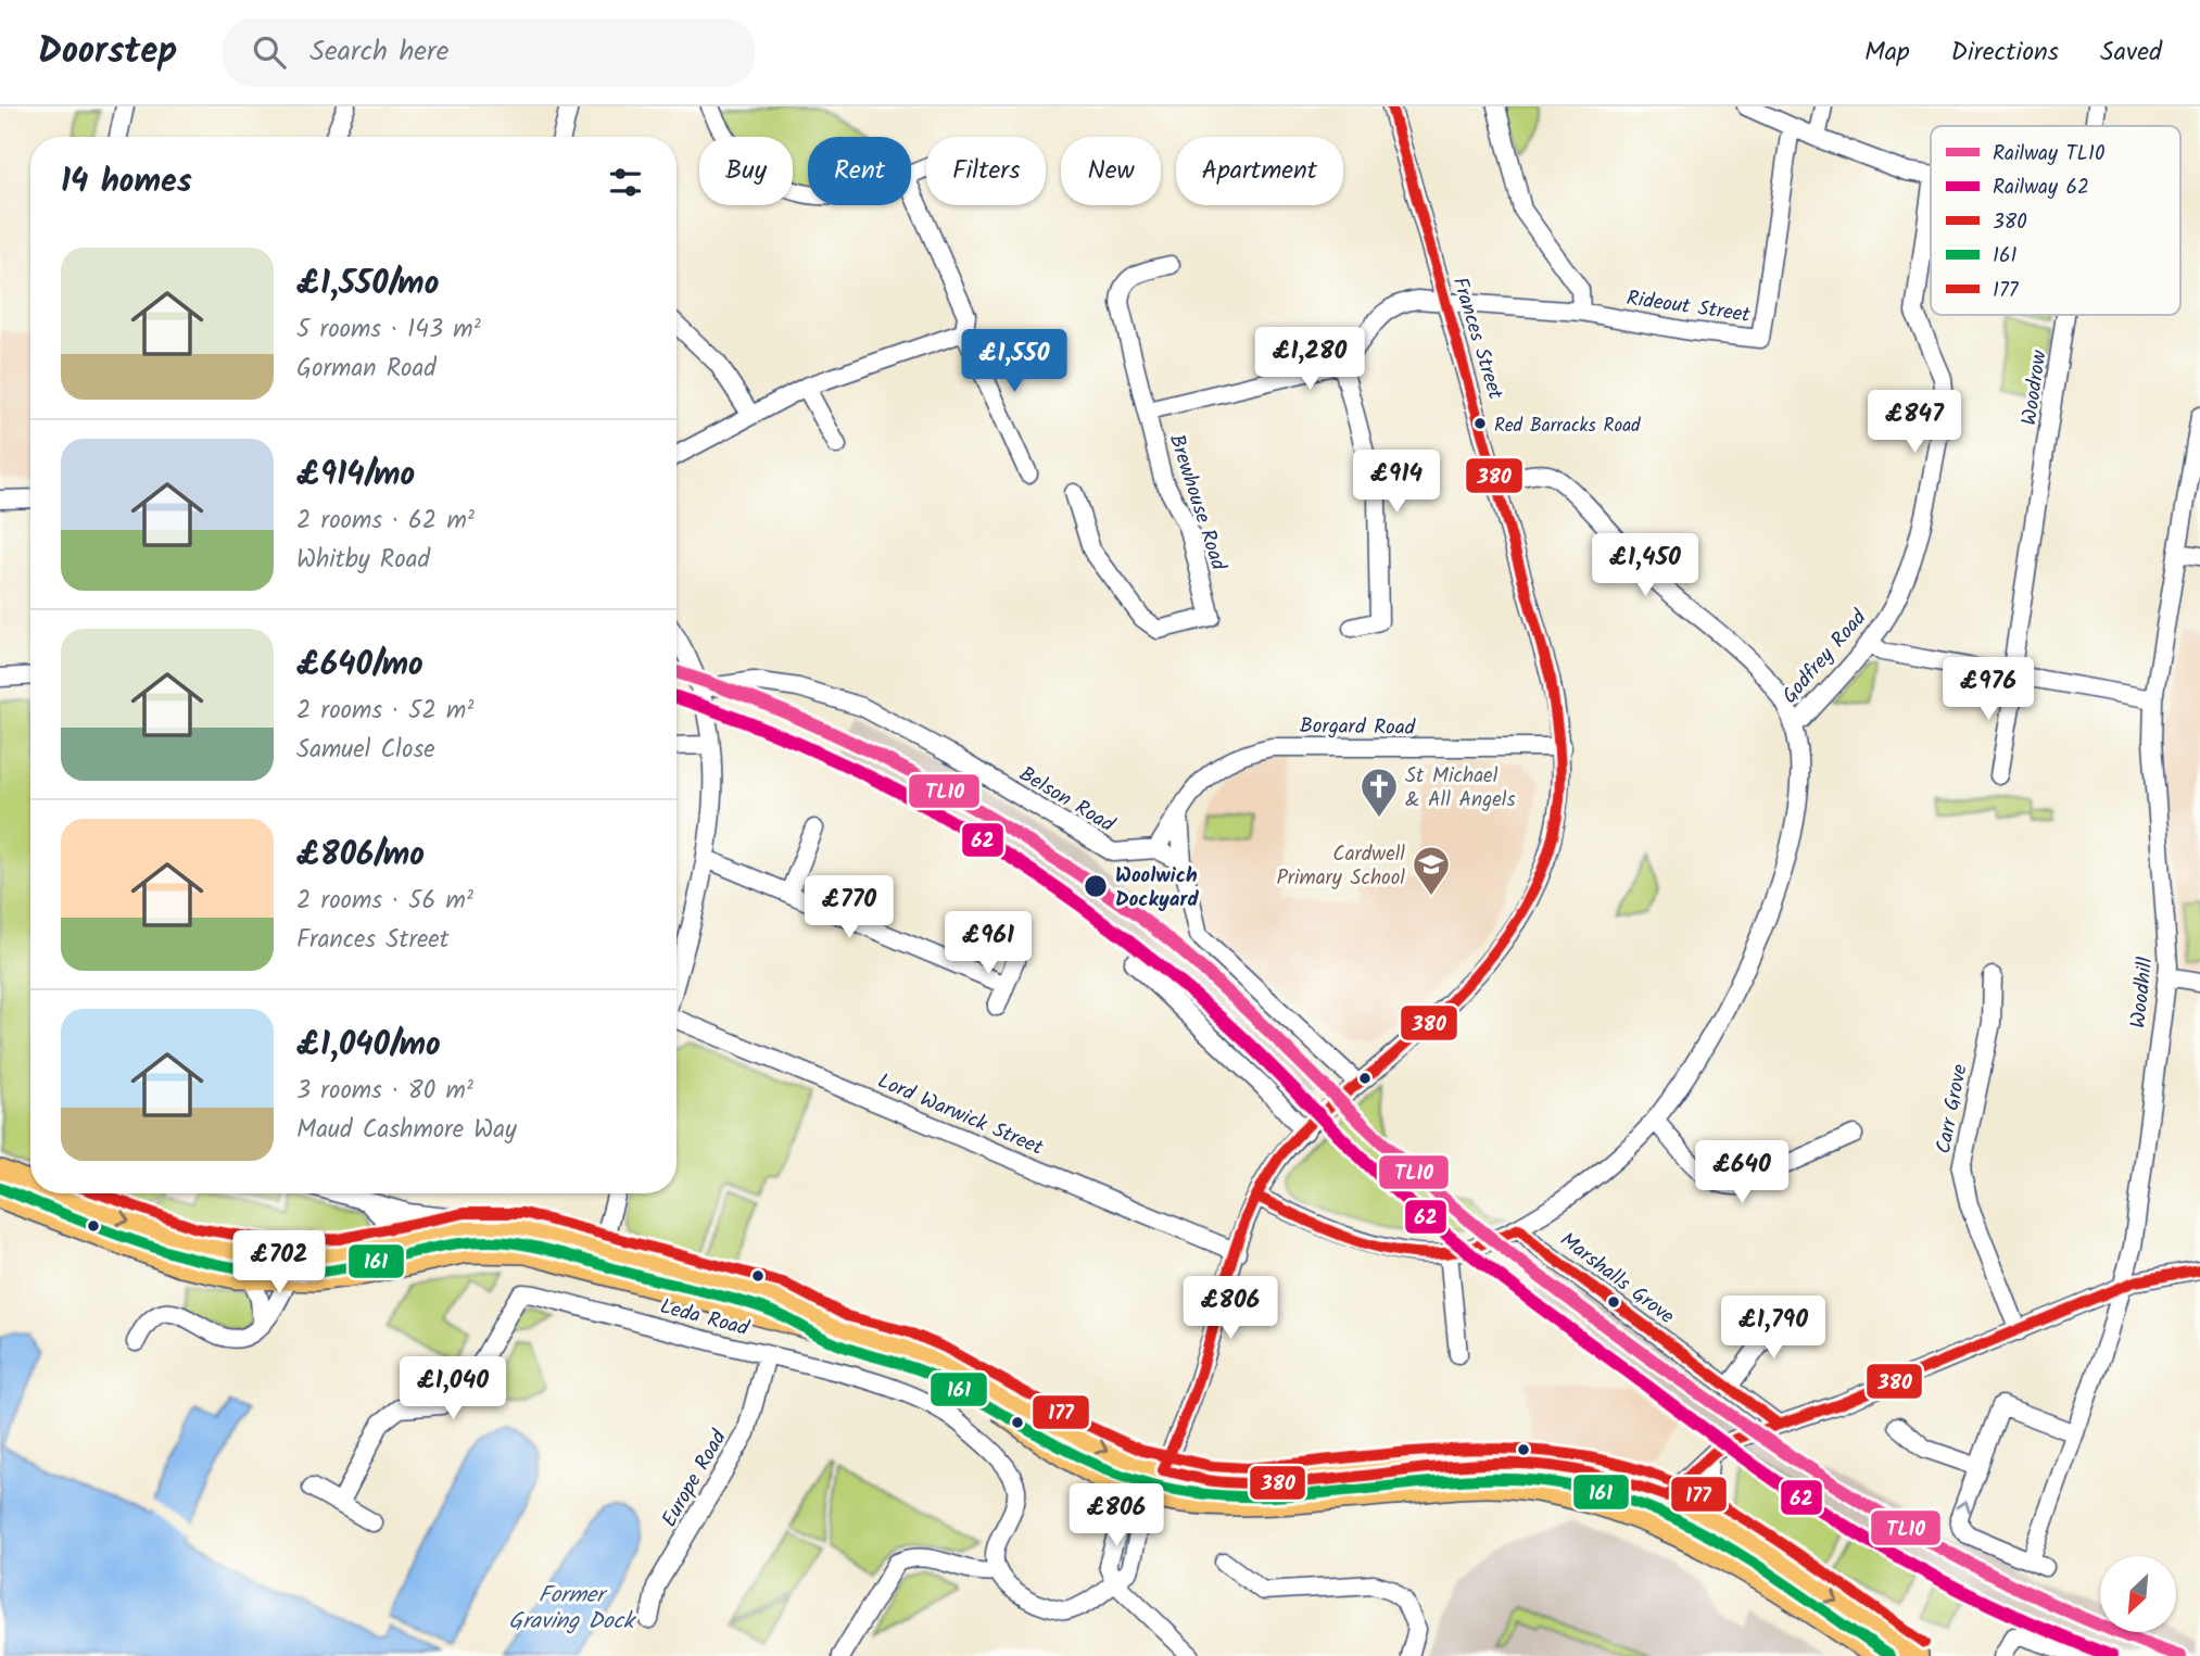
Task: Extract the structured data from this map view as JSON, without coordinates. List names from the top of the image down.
{
  "streets": {
    "street": [
      "Rideout Street",
      "Frances Street",
      "Woodrow",
      "Brewhouse Road",
      "Godfrey Road",
      "Borgard Road",
      "Belson Road",
      "Woodhill",
      "Carr Grove",
      "Lord Warwick Street",
      "Marshalls Grove",
      "Leda Road",
      "Europe Road"
    ]
  },
  "crossings": [
    ["Rideout Street", "Frances Street"],
    ["Frances Street", "Borgard Road"],
    ["Frances Street", "Lord Warwick Street"],
    ["Borgard Road", "Belson Road"],
    ["Leda Road", "Europe Road"]
  ],
  "water": ["Former Graving Dock"],
  "places": {
    "other": ["Red Barracks Road", "Woolwich Dockyard"],
    "church": ["St Michael & All Angels"],
    "school or university": ["Cardwell Primary School"]
  },
  "lines": [
    "transit line 380",
    "rail line TL10",
    "rail line 62",
    "transit line 161",
    "transit line 177"
  ],
  "legend": [
    "Railway TL10",
    "Railway 62",
    "380",
    "161",
    "177"
  ],
  "north": "bottom left",
  "page": {
    "header": "Doorstep",
    "search": "Search here",
    "nav": ["Map", "Directions", "Saved"],
    "chip": [
      "Buy",
      "Rent",
      "Filters",
      "New",
      "Apartment"
    ],
    "heading": "14 homes",
    "list": [
      {
        "name": "£1,550/mo",
        "note": "5 rooms · 143 m² · Gorman Road"
      },
      {
        "name": "£914/mo",
        "note": "2 rooms · 62 m² · Whitby Road"
      },
      {
        "name": "£640/mo",
        "note": "2 rooms · 52 m² · Samuel Close"
      },
      {
        "name": "£806/mo",
        "note": "2 rooms · 56 m² · Frances Street"
      },
      {
        "name": "£1,040/mo",
        "note": "3 rooms · 80 m² · Maud Cashmore Way"
      }
    ],
    "price": [
      "£1,280",
      "£1,550",
      "£847",
      "£914",
      "£1,450",
      "£976",
      "£770",
      "£961",
      "£640",
      "£702",
      "£806",
      "£1,790",
      "£1,040",
      "£806"
    ]
  }
}
